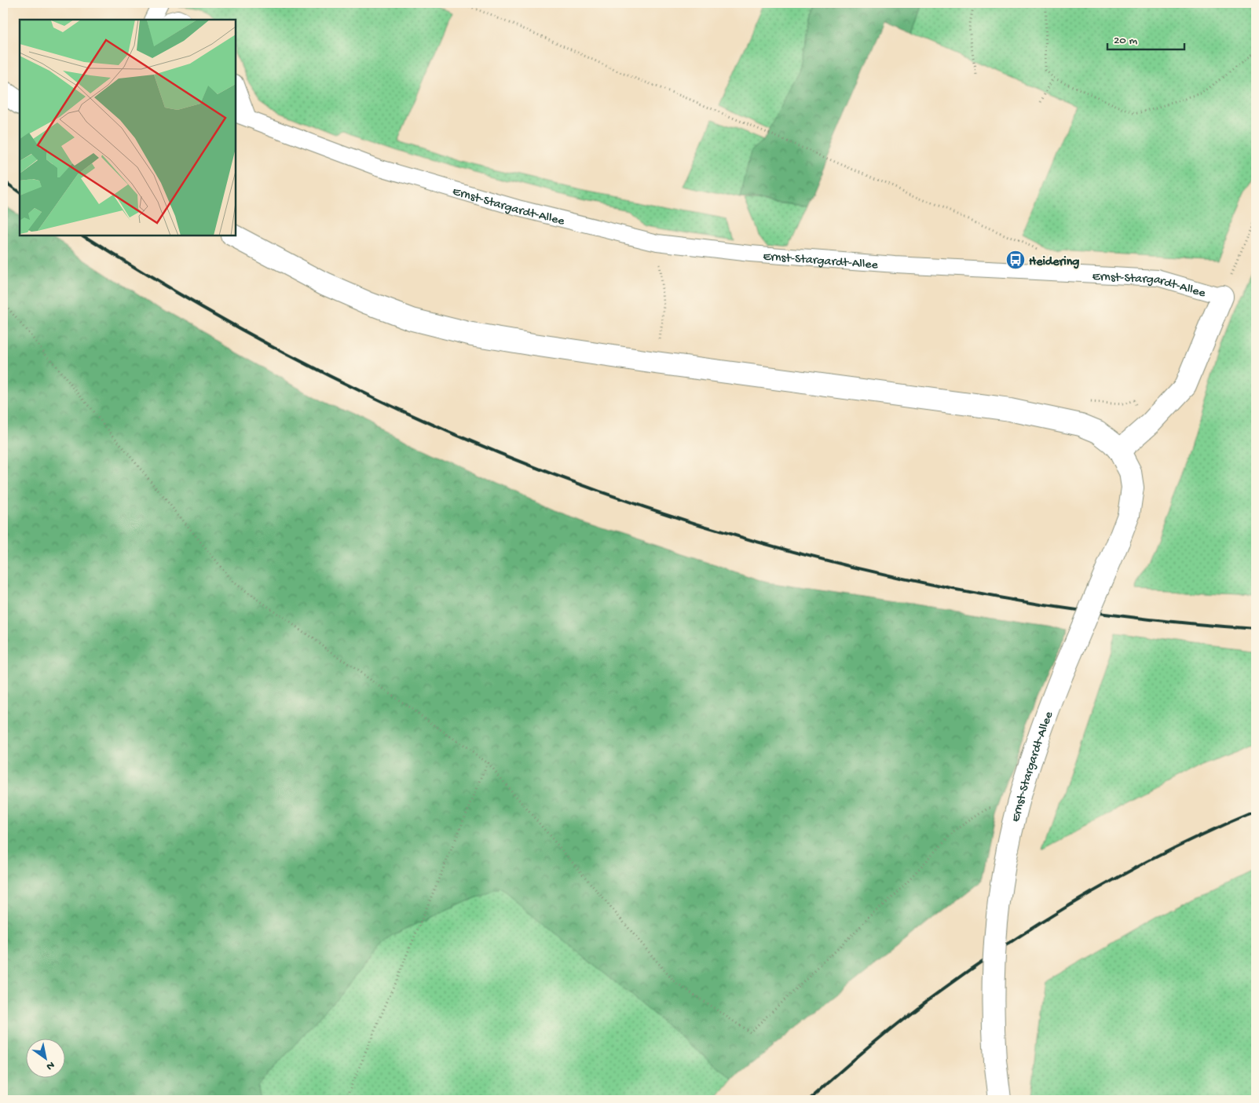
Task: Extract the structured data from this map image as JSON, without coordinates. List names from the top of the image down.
{
  "streets": {
    "street": ["Ernst-Stargardt-Allee"]
  },
  "places": {
    "bus stop": ["Heidering"]
  },
  "scale_bar": "20 m",
  "north": "bottom right"
}
